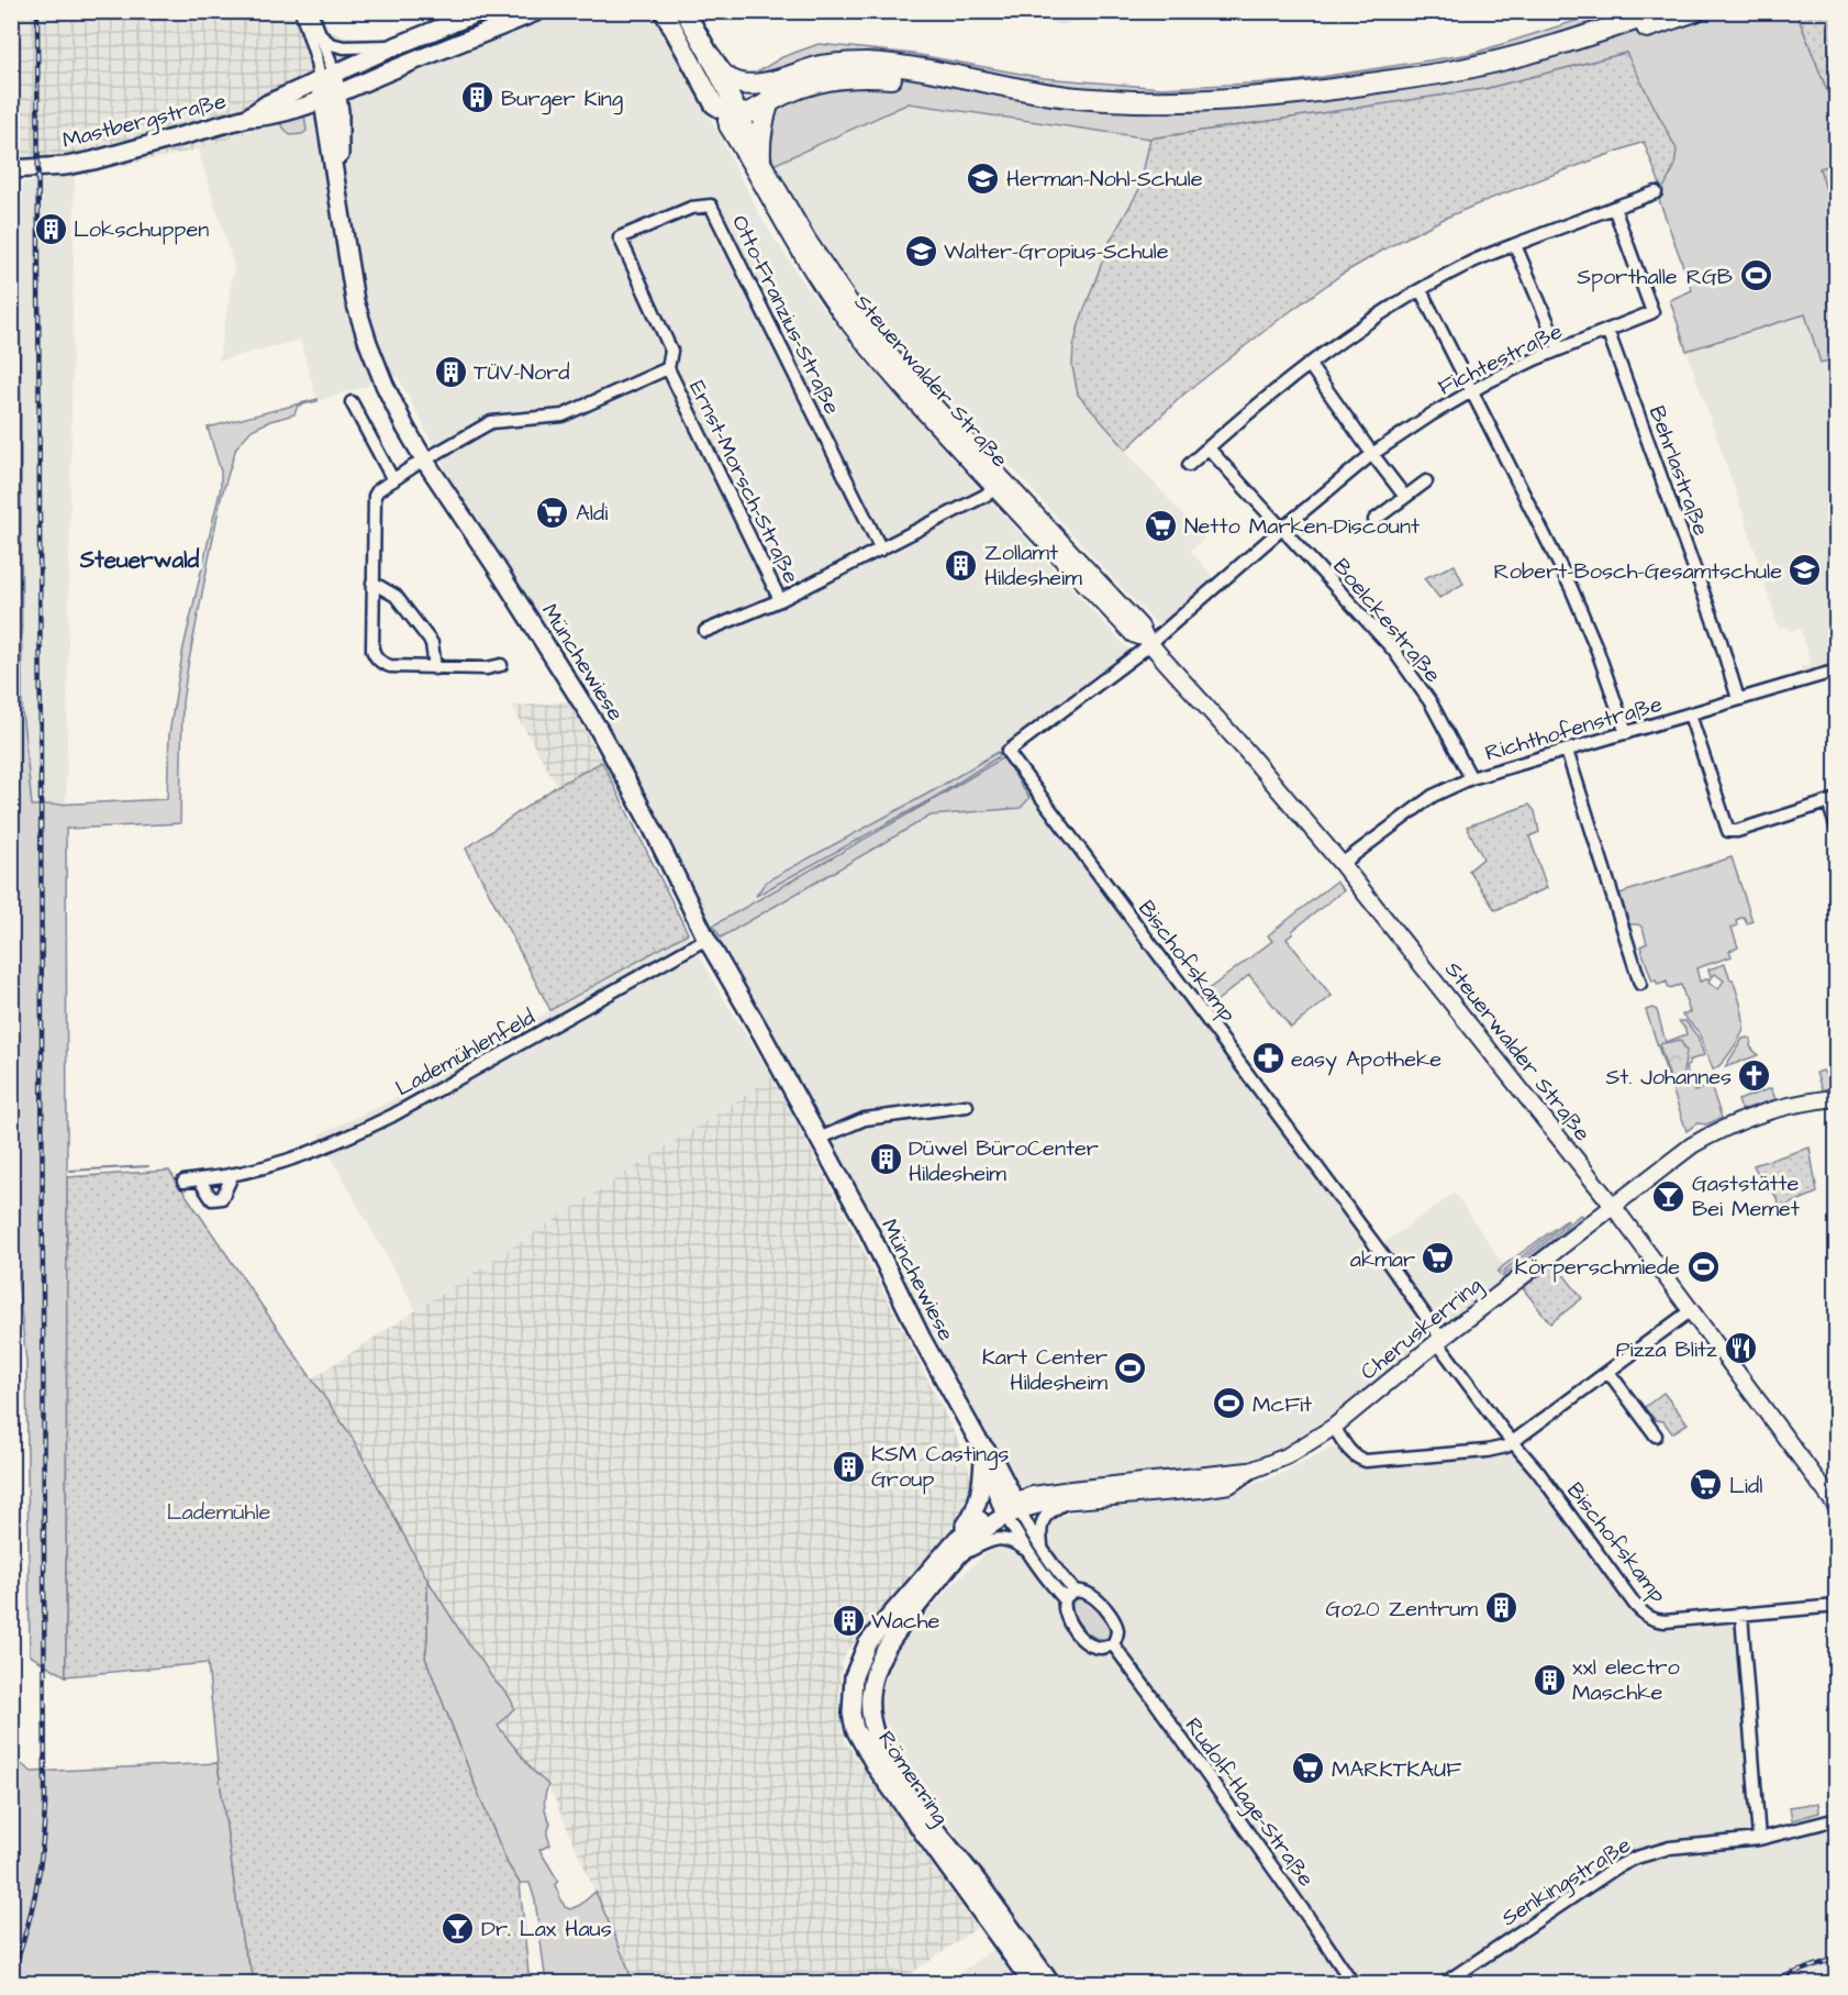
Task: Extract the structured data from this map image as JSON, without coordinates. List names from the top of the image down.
{
  "streets": {
    "main road": [
      "Mastbergstraße",
      "Steuerwalder Straße",
      "Münchewiese",
      "Römerring"
    ],
    "street": [
      "Otto-Franzius-Straße",
      "Fichtestraße",
      "Behrlastraße",
      "Ernst-Morsch-Straße",
      "Boelckestraße",
      "Richthofenstraße",
      "Bischofskamp",
      "Lademühlenfeld",
      "Cheruskerring",
      "Rudolf-Hage-Straße",
      "Senkingstraße"
    ]
  },
  "crossings": [
    ["Mastbergstraße", "Münchewiese"],
    ["Otto-Franzius-Straße", "Ernst-Morsch-Straße"],
    ["Fichtestraße", "Steuerwalder Straße"],
    ["Fichtestraße", "Behrlastraße"],
    ["Fichtestraße", "Boelckestraße"],
    ["Fichtestraße", "Bischofskamp"],
    ["Steuerwalder Straße", "Richthofenstraße"],
    ["Steuerwalder Straße", "Bischofskamp"],
    ["Steuerwalder Straße", "Cheruskerring"],
    ["Behrlastraße", "Richthofenstraße"],
    ["Ernst-Morsch-Straße", "Münchewiese"],
    ["Boelckestraße", "Richthofenstraße"],
    ["Münchewiese", "Lademühlenfeld"],
    ["Münchewiese", "Cheruskerring"],
    ["Münchewiese", "Römerring"],
    ["Münchewiese", "Rudolf-Hage-Straße"],
    ["Bischofskamp", "Cheruskerring"],
    ["Cheruskerring", "Römerring"],
    ["Cheruskerring", "Rudolf-Hage-Straße"],
    ["Römerring", "Rudolf-Hage-Straße"]
  ],
  "districts": ["Steuerwald"],
  "parks": ["Lademühle"],
  "places": {
    "building": [
      "Burger King",
      "Lokschuppen",
      "TÜV-Nord",
      "Zollamt Hildesheim",
      "Düwel BüroCenter Hildesheim",
      "KSM Castings Group",
      "Go20 Zentrum",
      "Wache",
      "xxl electro Maschke"
    ],
    "school or university": ["Herman-Nohl-Schule", "Walter-Gropius-Schule", "Robert-Bosch-Gesamtschule"],
    "sports": [
      "Sporthalle RGB",
      "Körperschmiede",
      "Kart Center Hildesheim",
      "McFit"
    ],
    "supermarket": [
      "Aldi",
      "Netto Marken-Discount",
      "akmar",
      "Lidl",
      "MARKTKAUF"
    ],
    "pharmacy": ["easy Apotheke"],
    "church": ["St. Johannes"],
    "bar": ["Gaststätte Bei Memet", "Dr. Lax Haus"],
    "restaurant": ["Pizza Blitz"]
  }
}
